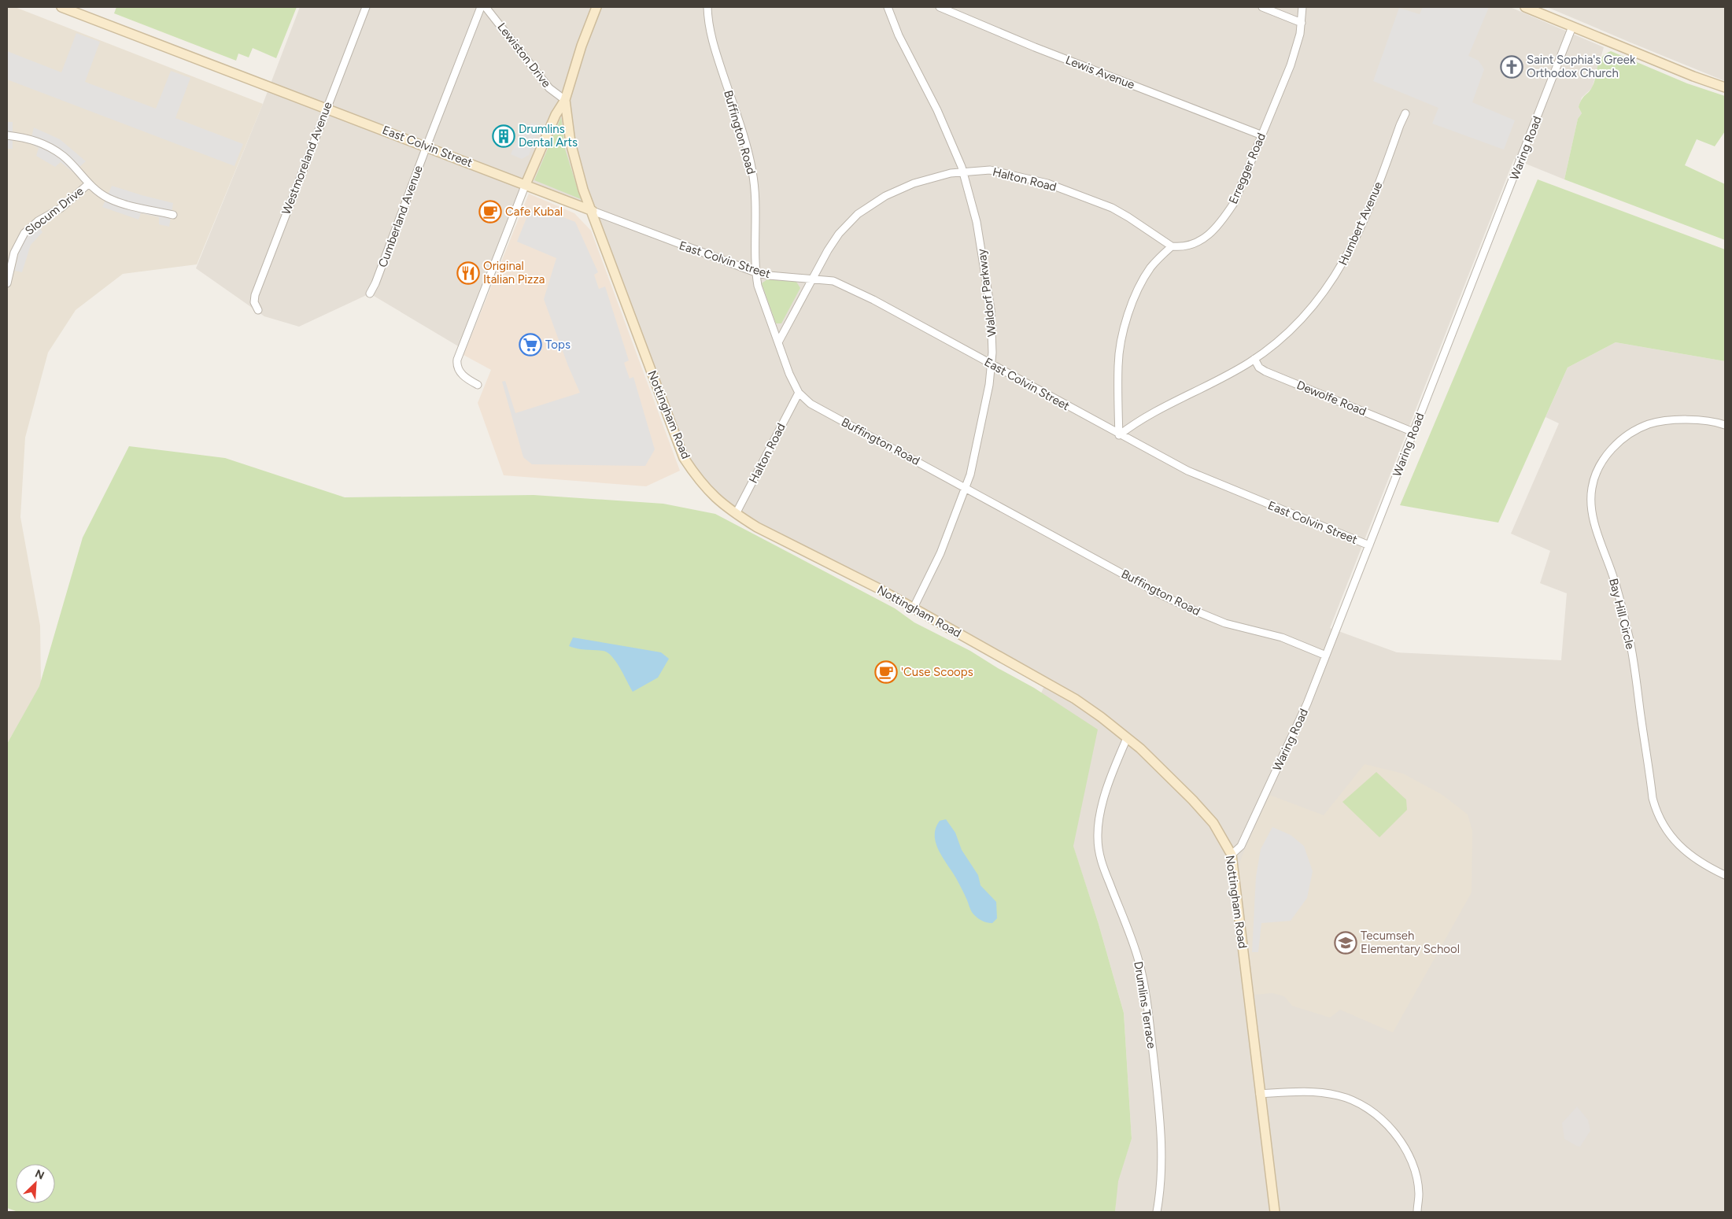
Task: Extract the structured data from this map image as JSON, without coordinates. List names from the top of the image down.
{
  "streets": {
    "street": [
      "Lewiston Drive",
      "Lewis Avenue",
      "Buffington Road",
      "East Colvin Street",
      "Waring Road",
      "Westmoreland Avenue",
      "Erregger Road",
      "Halton Road",
      "Slocum Drive",
      "Cumberland Avenue",
      "Humbert Avenue",
      "Waldorf Parkway",
      "Dewolfe Road",
      "Nottingham Road",
      "Bay Hill Circle",
      "Drumlins Terrace"
    ]
  },
  "crossings": [
    ["Lewiston Drive", "Nottingham Road"],
    ["Lewis Avenue", "Erregger Road"],
    ["Buffington Road", "East Colvin Street"],
    ["Buffington Road", "Waring Road"],
    ["Buffington Road", "Halton Road"],
    ["Buffington Road", "Waldorf Parkway"],
    ["East Colvin Street", "Waring Road"],
    ["East Colvin Street", "Westmoreland Avenue"],
    ["East Colvin Street", "Halton Road"],
    ["East Colvin Street", "Cumberland Avenue"],
    ["East Colvin Street", "Humbert Avenue"],
    ["East Colvin Street", "Waldorf Parkway"],
    ["East Colvin Street", "Nottingham Road"],
    ["Waring Road", "Dewolfe Road"],
    ["Waring Road", "Nottingham Road"],
    ["Erregger Road", "Halton Road"],
    ["Halton Road", "Waldorf Parkway"],
    ["Halton Road", "Nottingham Road"],
    ["Humbert Avenue", "Dewolfe Road"],
    ["Waldorf Parkway", "Nottingham Road"],
    ["Nottingham Road", "Drumlins Terrace"]
  ],
  "places": {
    "church": ["Saint Sophia's Greek Orthodox Church"],
    "building": ["Drumlins Dental Arts"],
    "cafe": ["Cafe Kubal", "'Cuse Scoops"],
    "restaurant": ["Original Italian Pizza"],
    "supermarket": ["Tops"],
    "school or university": ["Tecumseh Elementary School"]
  },
  "north": "top right"
}
